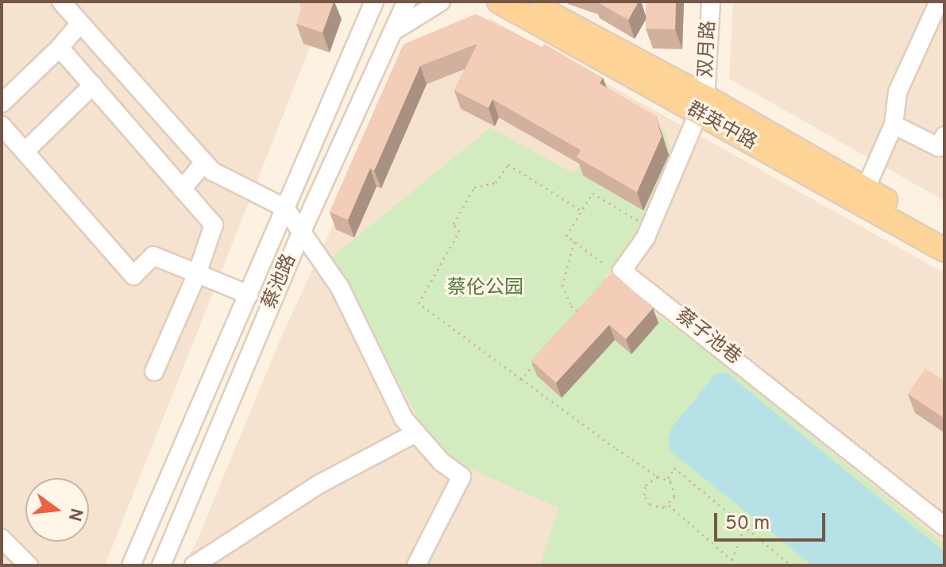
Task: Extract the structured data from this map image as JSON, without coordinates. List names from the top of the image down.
{
  "streets": {
    "main road": ["群英中路"],
    "street": ["双月路", "蔡池路", "蔡子池巷"]
  },
  "crossings": [
    ["双月路", "群英中路"],
    ["双月路", "蔡子池巷"],
    ["群英中路", "蔡子池巷"]
  ],
  "parks": ["蔡伦公园"],
  "scale_bar": "50 m",
  "north": "right"
}
